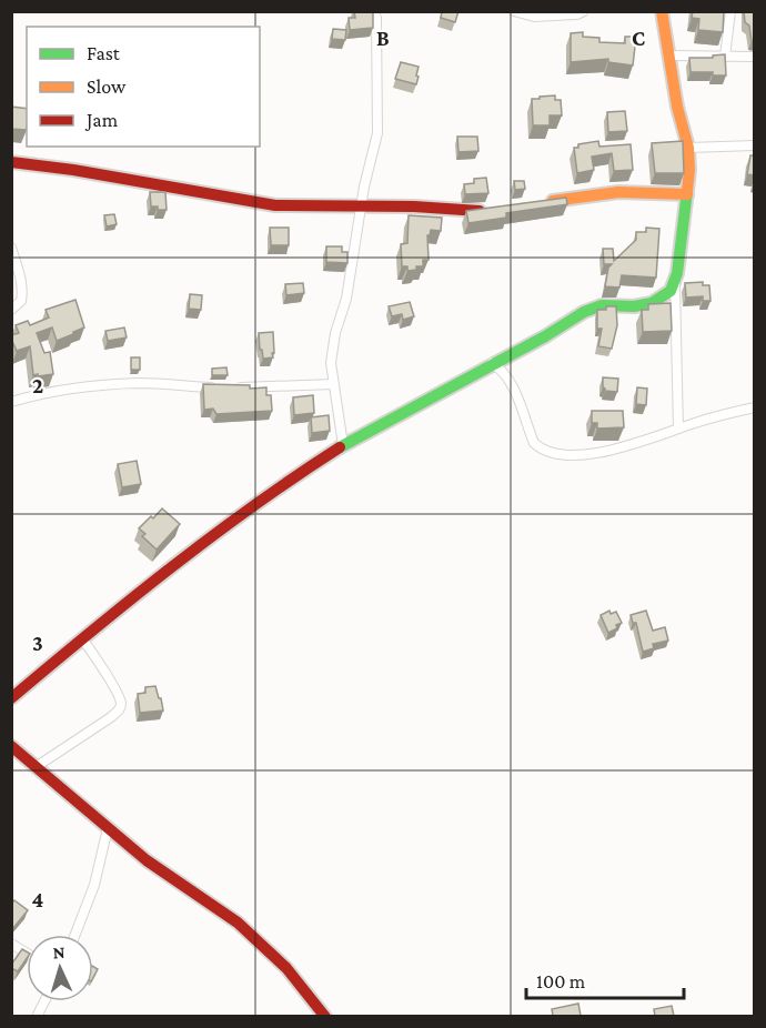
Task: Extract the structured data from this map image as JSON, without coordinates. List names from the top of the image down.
{
  "legend": ["Fast", "Slow", "Jam"],
  "scale_bar": "100 m",
  "north": "top",
  "grid": {
    "columns": ["B", "C"],
    "rows": ["2", "3", "4"]
  }
}
